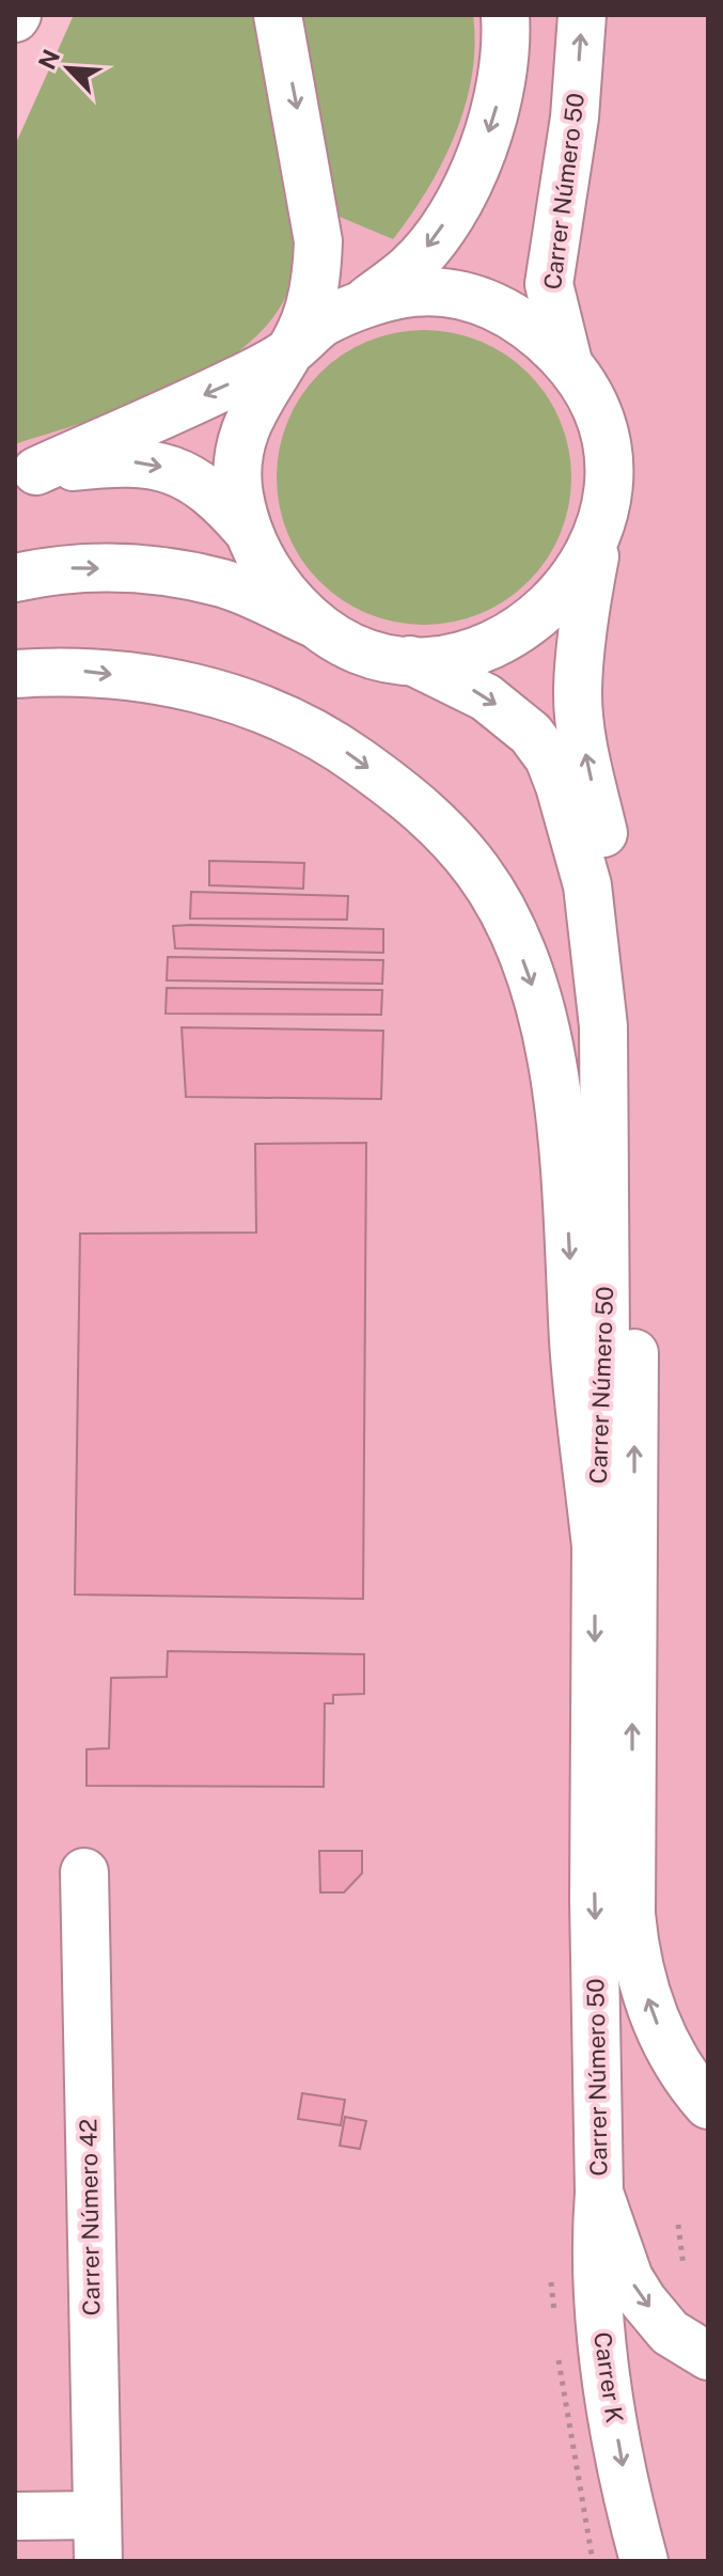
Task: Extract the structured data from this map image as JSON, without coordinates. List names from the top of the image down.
{
  "streets": {
    "main road": ["Carrer Número 50", "Carrer Número 42", "Carrer K"]
  },
  "crossings": [
    ["Carrer Número 50", "Carrer K"]
  ],
  "one_way": ["Carrer K"],
  "north": "top left"
}
